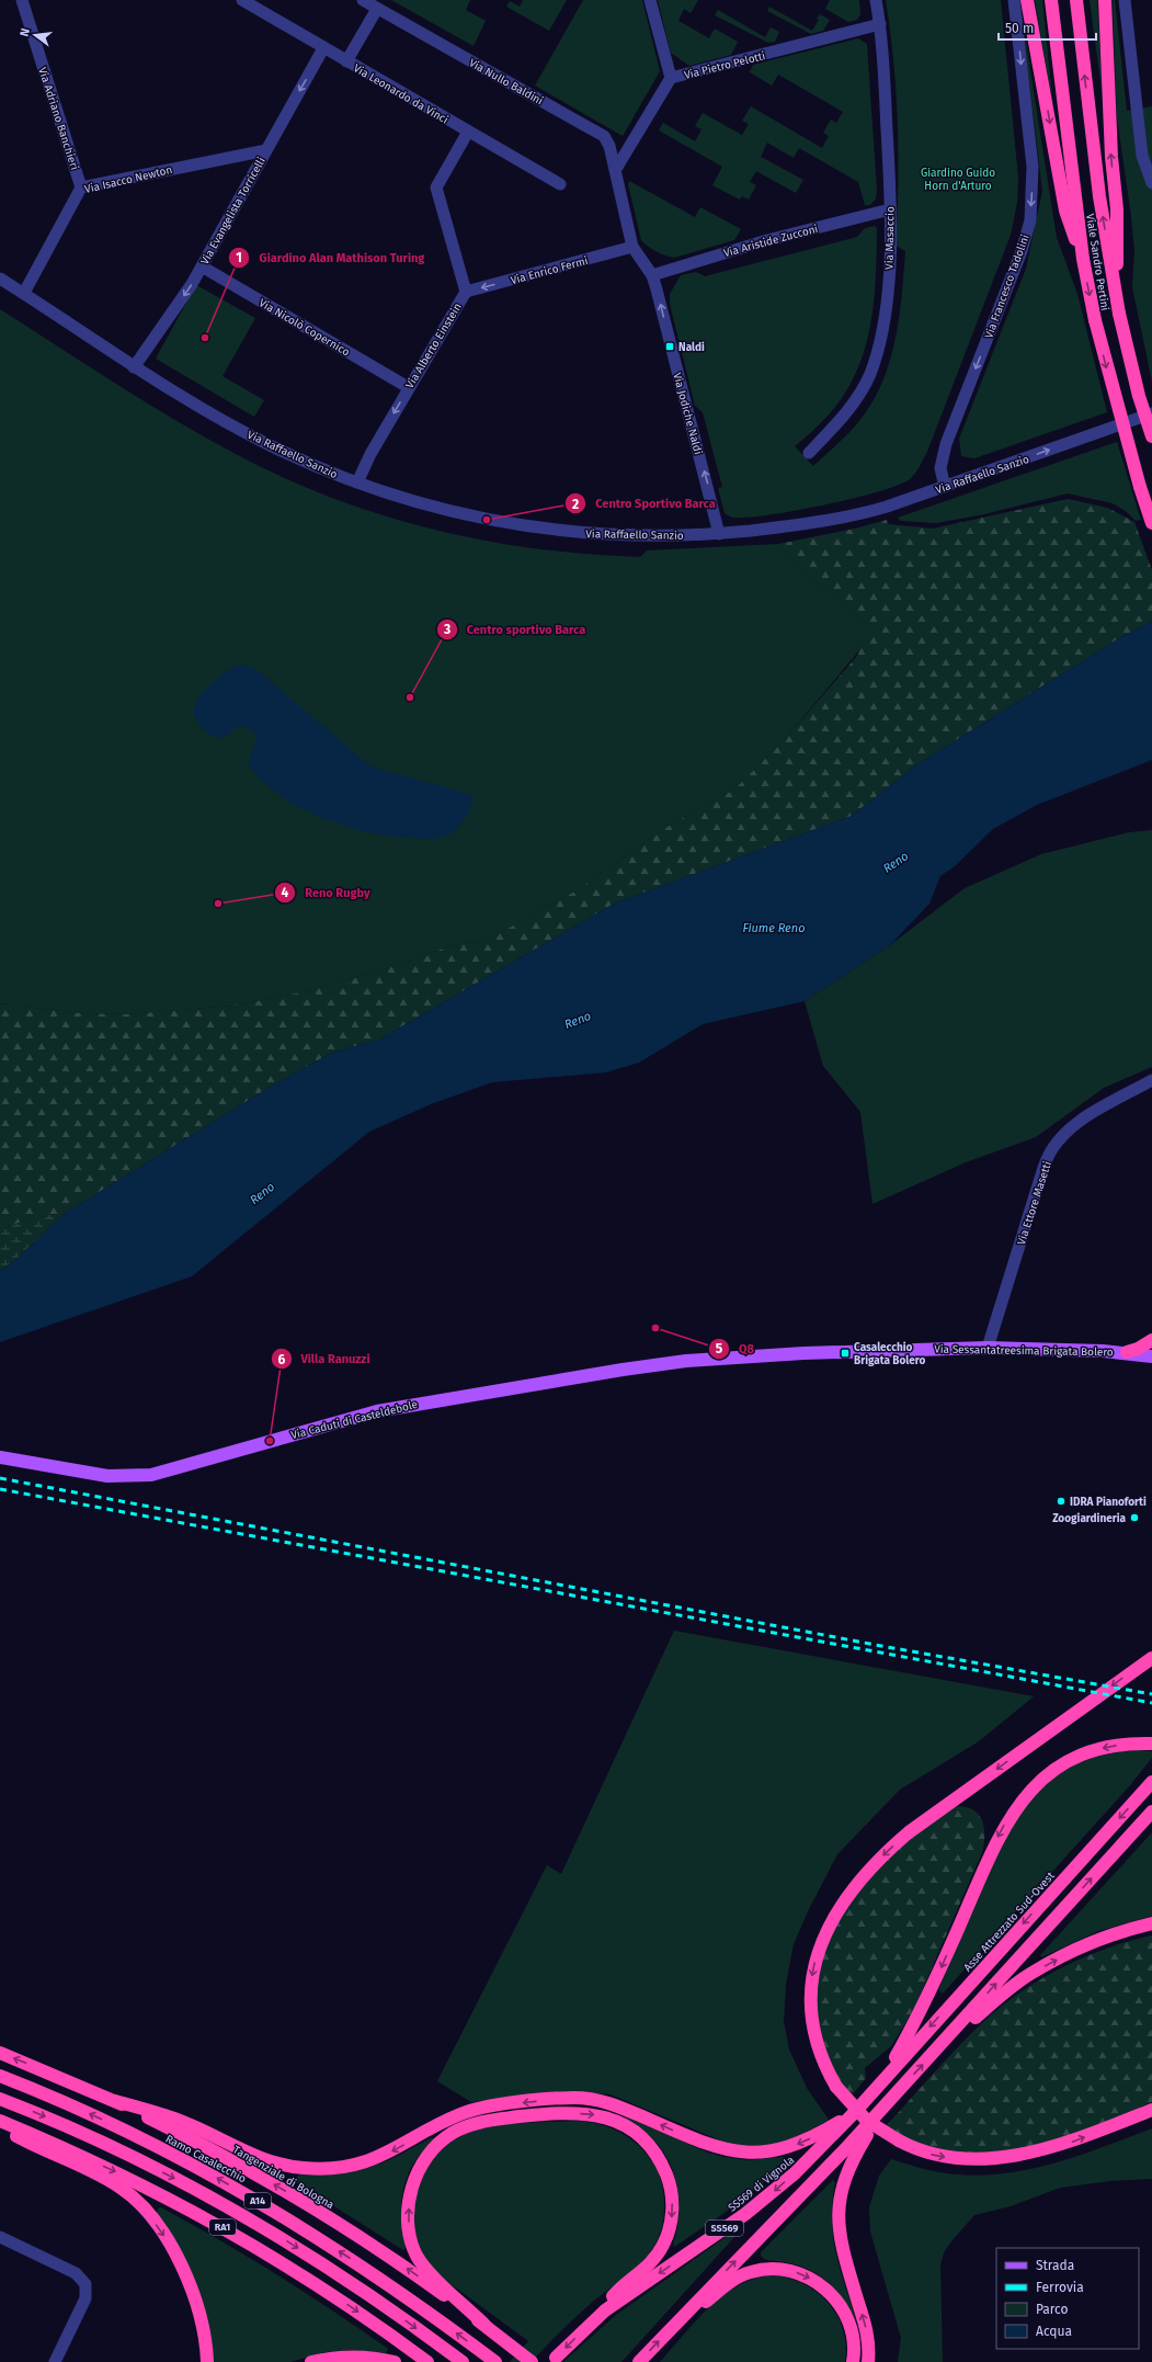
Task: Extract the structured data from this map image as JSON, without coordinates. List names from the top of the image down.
{
  "streets": {
    "highway": [
      "Viale Sandro Pertini",
      "Asse Attrezzato Sud-Ovest",
      "Ramo Casalecchio",
      "Tangenziale di Bologna",
      "SS569 di Vignola",
      "A14",
      "RA1",
      "SS569"
    ],
    "main road": ["Via Sessantatreesima Brigata Bolero", "Via Caduti di Casteldebole"],
    "street": [
      "Via Pietro Pelotti",
      "Via Nullo Baldini",
      "Via Leonardo da Vinci",
      "Via Adriano Banchieri",
      "Via Isacco Newton",
      "Via Evangelista Torricelli",
      "Via Masaccio",
      "Via Aristide Zucconi",
      "Via Enrico Fermi",
      "Via Francesco Tadolini",
      "Via Nicolò Copernico",
      "Via Alberto Einstein",
      "Via Jodiche Naldi",
      "Via Raffaello Sanzio",
      "Via Ettore Masetti"
    ]
  },
  "crossings": [
    ["Via Pietro Pelotti", "Via Nullo Baldini"],
    ["Via Pietro Pelotti", "Via Masaccio"],
    ["Via Pietro Pelotti", "Via Jodiche Naldi"],
    ["Via Nullo Baldini", "Via Jodiche Naldi"],
    ["Via Leonardo da Vinci", "Via Evangelista Torricelli"],
    ["Via Leonardo da Vinci", "Via Alberto Einstein"],
    ["Via Adriano Banchieri", "Via Isacco Newton"],
    ["Via Isacco Newton", "Via Evangelista Torricelli"],
    ["Via Isacco Newton", "Via Raffaello Sanzio"],
    ["Via Evangelista Torricelli", "Via Nicolò Copernico"],
    ["Via Evangelista Torricelli", "Via Raffaello Sanzio"],
    ["Via Masaccio", "Via Aristide Zucconi"],
    ["Via Aristide Zucconi", "Via Jodiche Naldi"],
    ["Via Enrico Fermi", "Via Alberto Einstein"],
    ["Via Enrico Fermi", "Via Jodiche Naldi"],
    ["Via Francesco Tadolini", "Via Raffaello Sanzio"],
    ["Via Nicolò Copernico", "Via Alberto Einstein"],
    ["Via Alberto Einstein", "Via Raffaello Sanzio"],
    ["Via Jodiche Naldi", "Via Raffaello Sanzio"],
    ["Via Ettore Masetti", "Via Sessantatreesima Brigata Bolero"],
    ["Via Sessantatreesima Brigata Bolero", "Via Caduti di Casteldebole"],
    ["Asse Attrezzato Sud-Ovest", "SS569 di Vignola"]
  ],
  "one_way": [
    "Via Evangelista Torricelli",
    "Via Enrico Fermi",
    "Via Francesco Tadolini",
    "Via Jodiche Naldi"
  ],
  "water": ["Reno", "Fiume Reno"],
  "parks": ["Giardino Guido Horn d'Arturo"],
  "places": {
    "other": [
      "Giardino Alan Mathison Turing",
      "Centro Sportivo Barca",
      "Centro sportivo Barca",
      "Reno Rugby",
      "Q8",
      "Villa Ranuzzi",
      "IDRA Pianoforti",
      "Zoogiardineria"
    ],
    "transit": ["Naldi", "Casalecchio Brigata Bolero"]
  },
  "legend": [
    "Strada",
    "Ferrovia",
    "Parco",
    "Acqua"
  ],
  "scale_bar": "50 m",
  "north": "left"
}
